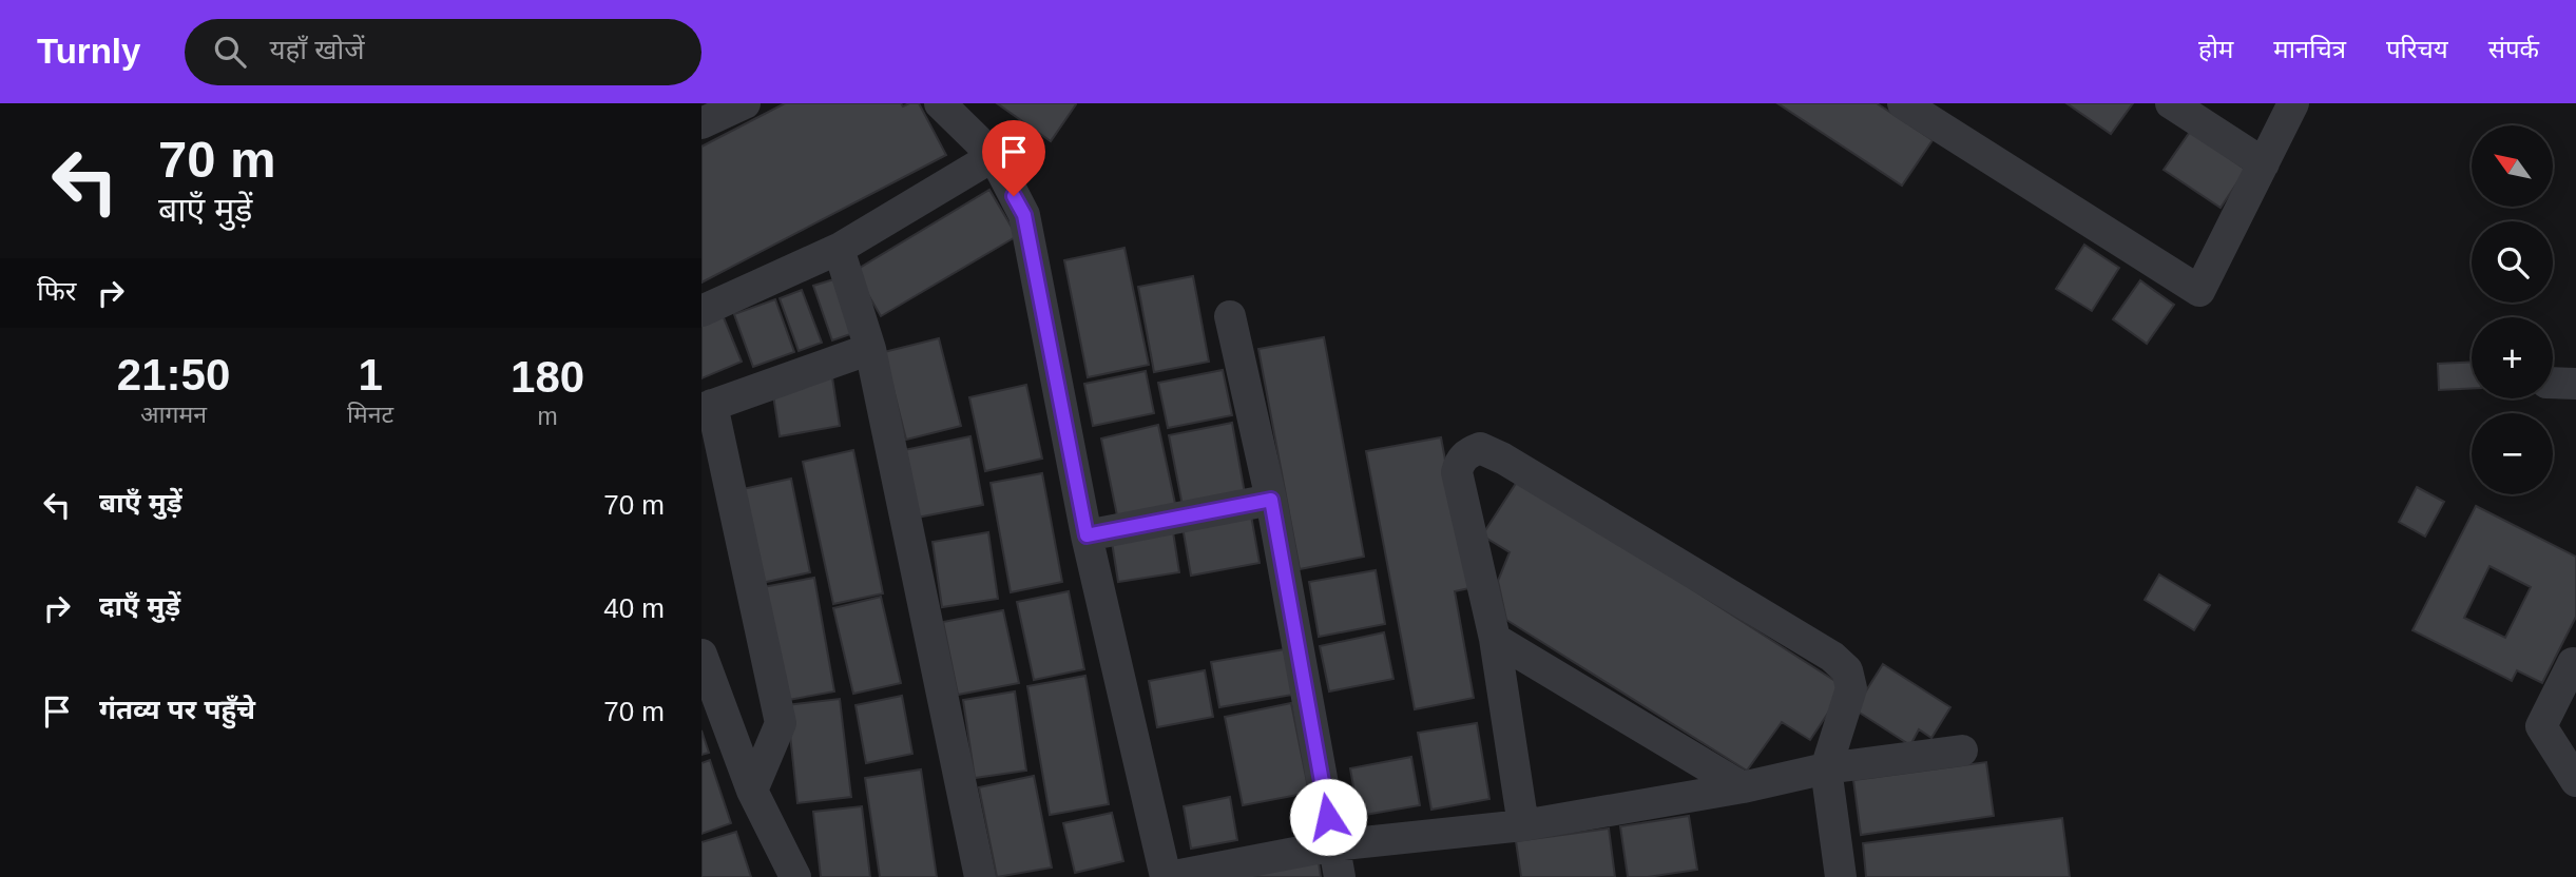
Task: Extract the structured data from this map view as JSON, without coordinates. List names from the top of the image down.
{
  "north": "top left",
  "page": {
    "header": "Turnly",
    "search": "यहाँ खोजें",
    "nav": [
      "होम",
      "मानचित्र",
      "परिचय",
      "संपर्क"
    ],
    "turn": ["70 m", "बाएँ मुड़ें"],
    "map_buttons": ["+", "−"],
    "then": "फिर",
    "eta": [
      "21:50",
      "आगमन",
      "1",
      "मिनट",
      "180",
      "m"
    ],
    "list": [
      {
        "name": "बाएँ मुड़ें",
        "value": "70 m"
      },
      {
        "name": "दाएँ मुड़ें",
        "value": "40 m"
      },
      {
        "name": "गंतव्य पर पहुँचे",
        "value": "70 m"
      }
    ]
  }
}
